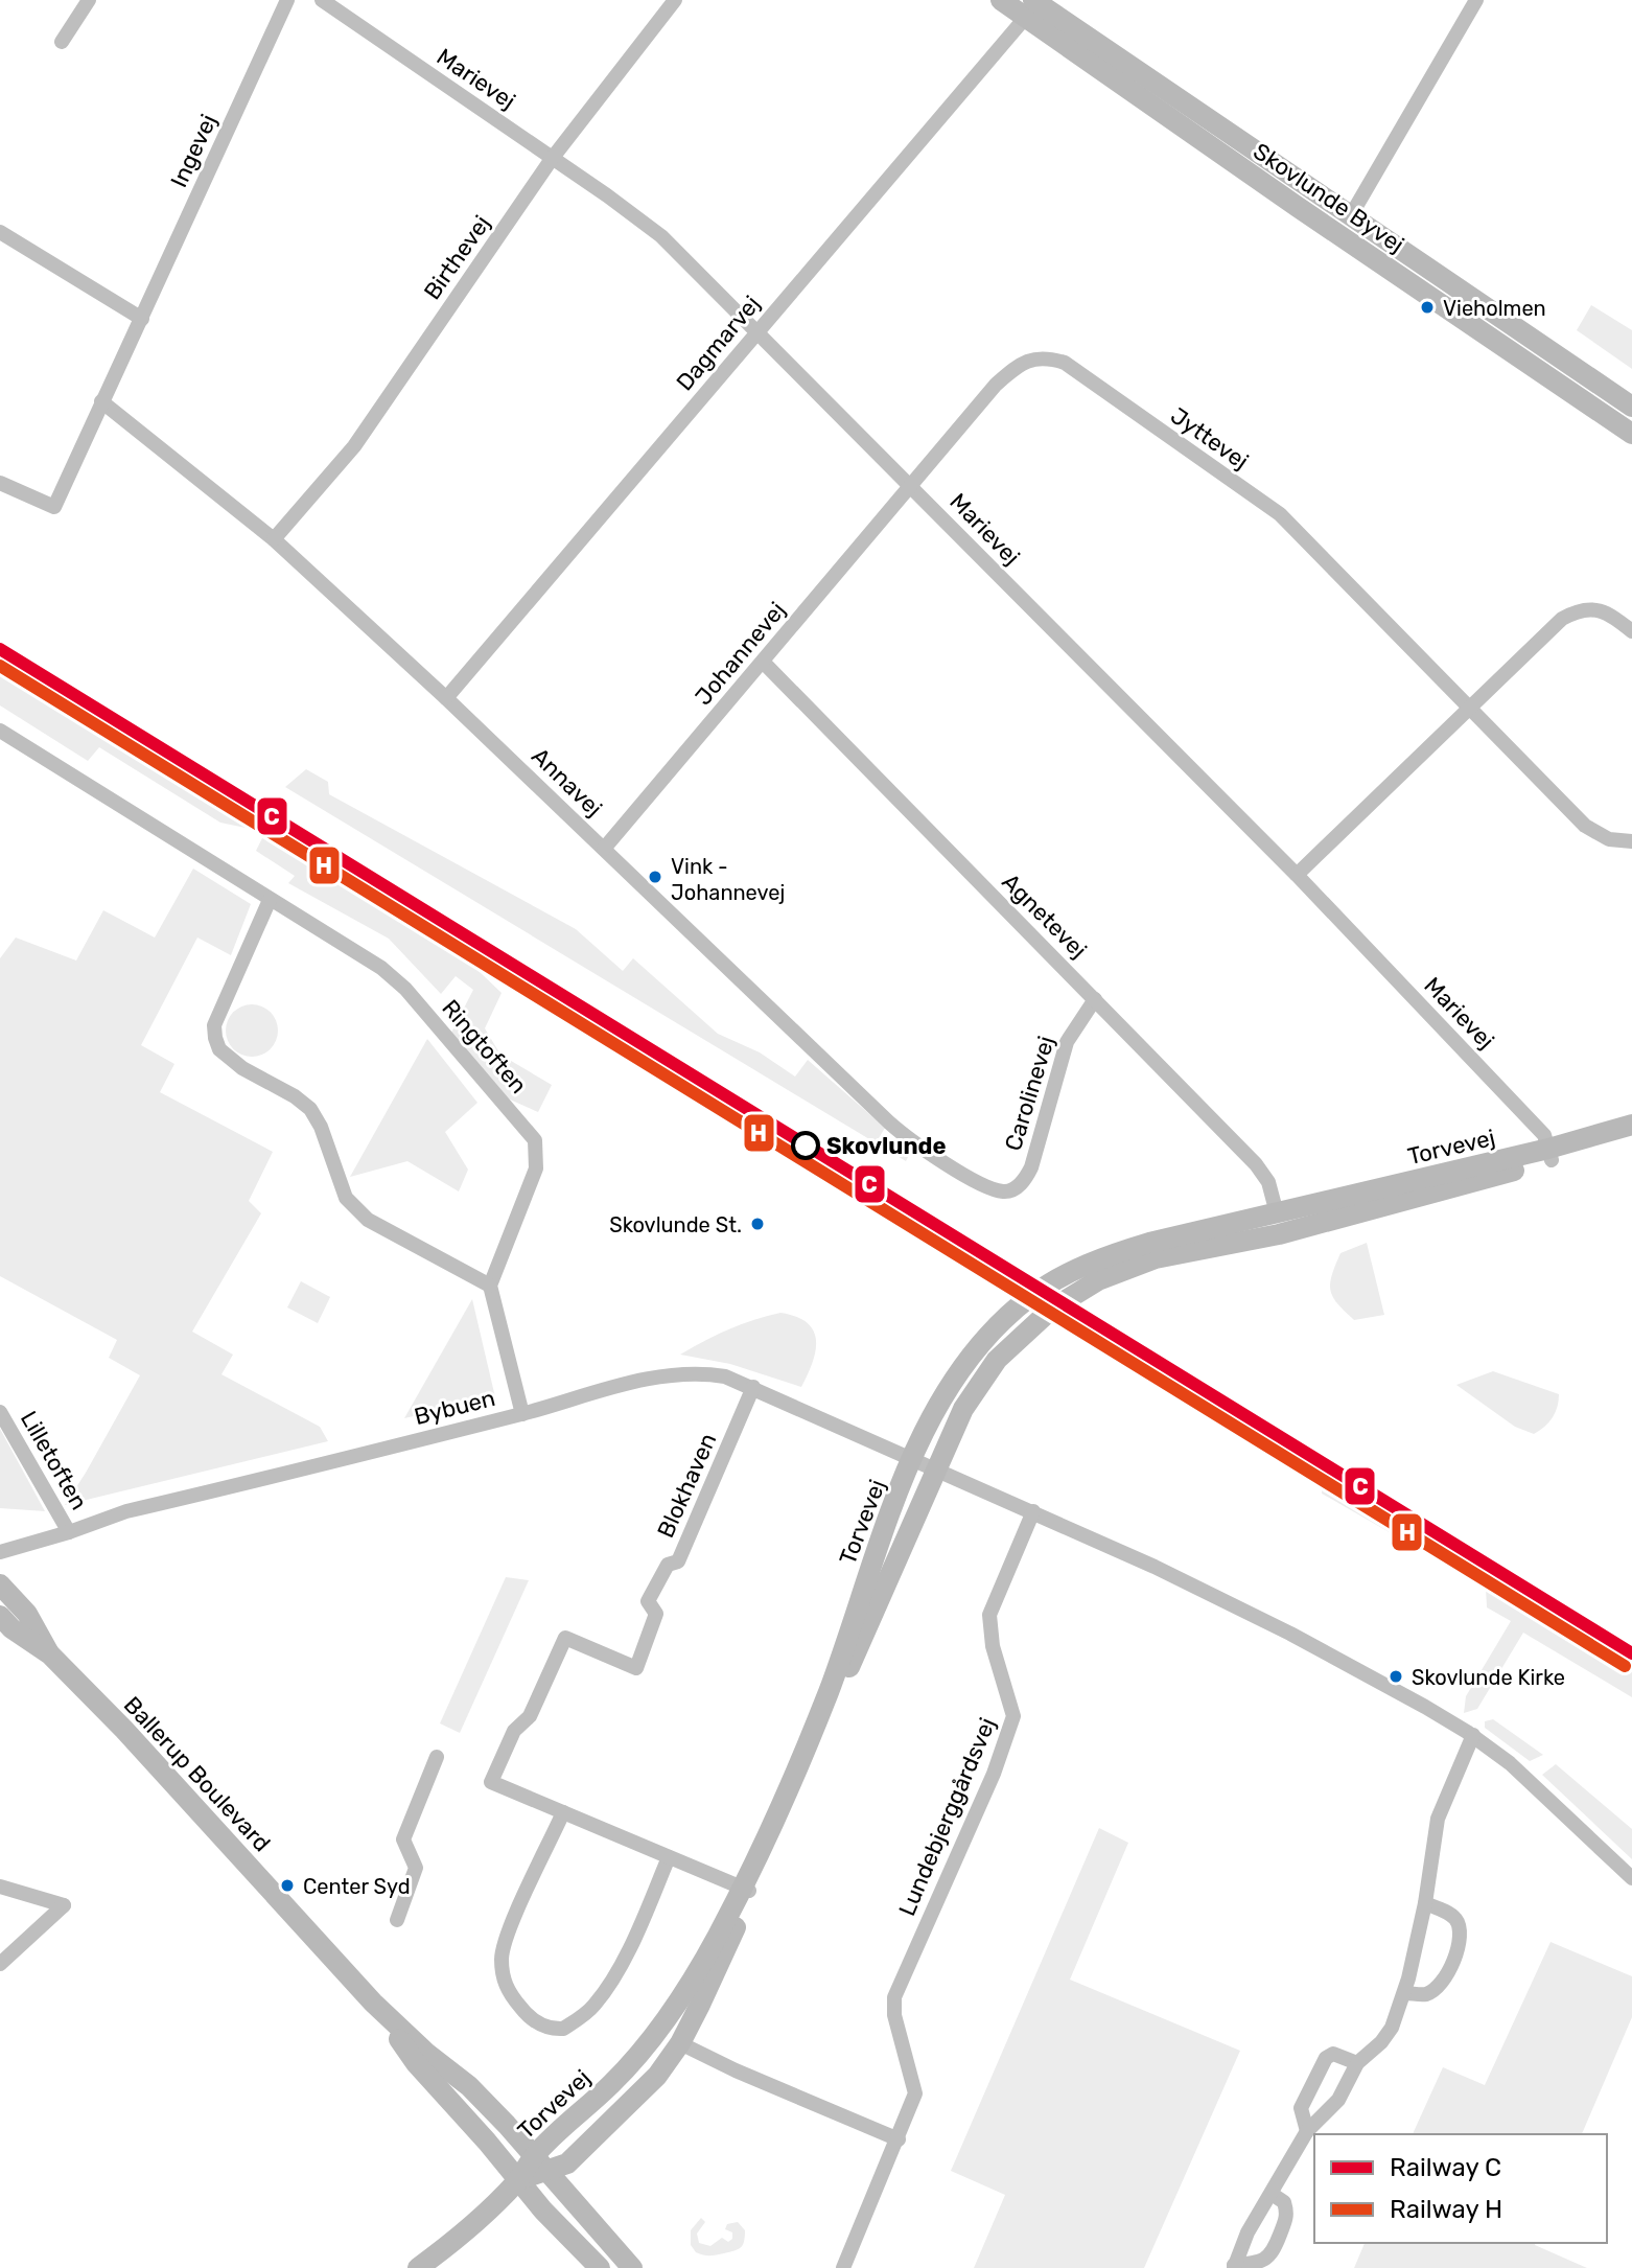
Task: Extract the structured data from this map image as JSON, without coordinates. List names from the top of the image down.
{
  "streets": {
    "street": [
      "Marievej",
      "Ingevej",
      "Skovlunde Byvej",
      "Birthevej",
      "Dagmarvej",
      "Jyttevej",
      "Johannevej",
      "Annavej",
      "Agnetevej",
      "Ringtoften",
      "Carolinevej",
      "Torvevej",
      "Bybuen",
      "Lilletoften",
      "Blokhaven",
      "Ballerup Boulevard",
      "Lundebjerggårdsvej"
    ]
  },
  "crossings": [
    ["Marievej", "Birthevej"],
    ["Marievej", "Dagmarvej"],
    ["Marievej", "Jyttevej"],
    ["Marievej", "Johannevej"],
    ["Marievej", "Torvevej"],
    ["Ingevej", "Annavej"],
    ["Skovlunde Byvej", "Dagmarvej"],
    ["Birthevej", "Annavej"],
    ["Dagmarvej", "Annavej"],
    ["Jyttevej", "Johannevej"],
    ["Johannevej", "Annavej"],
    ["Johannevej", "Agnetevej"],
    ["Annavej", "Carolinevej"],
    ["Agnetevej", "Carolinevej"],
    ["Agnetevej", "Torvevej"],
    ["Torvevej", "Bybuen"],
    ["Torvevej", "Blokhaven"],
    ["Torvevej", "Ballerup Boulevard"],
    ["Bybuen", "Lilletoften"],
    ["Bybuen", "Blokhaven"]
  ],
  "places": [
    "Vieholmen",
    "Vink - Johannevej",
    "Skovlunde",
    "Skovlunde St.",
    "Skovlunde Kirke",
    "Center Syd"
  ],
  "lines": ["rail line C", "rail line H"],
  "legend": ["Railway C", "Railway H"]
}
